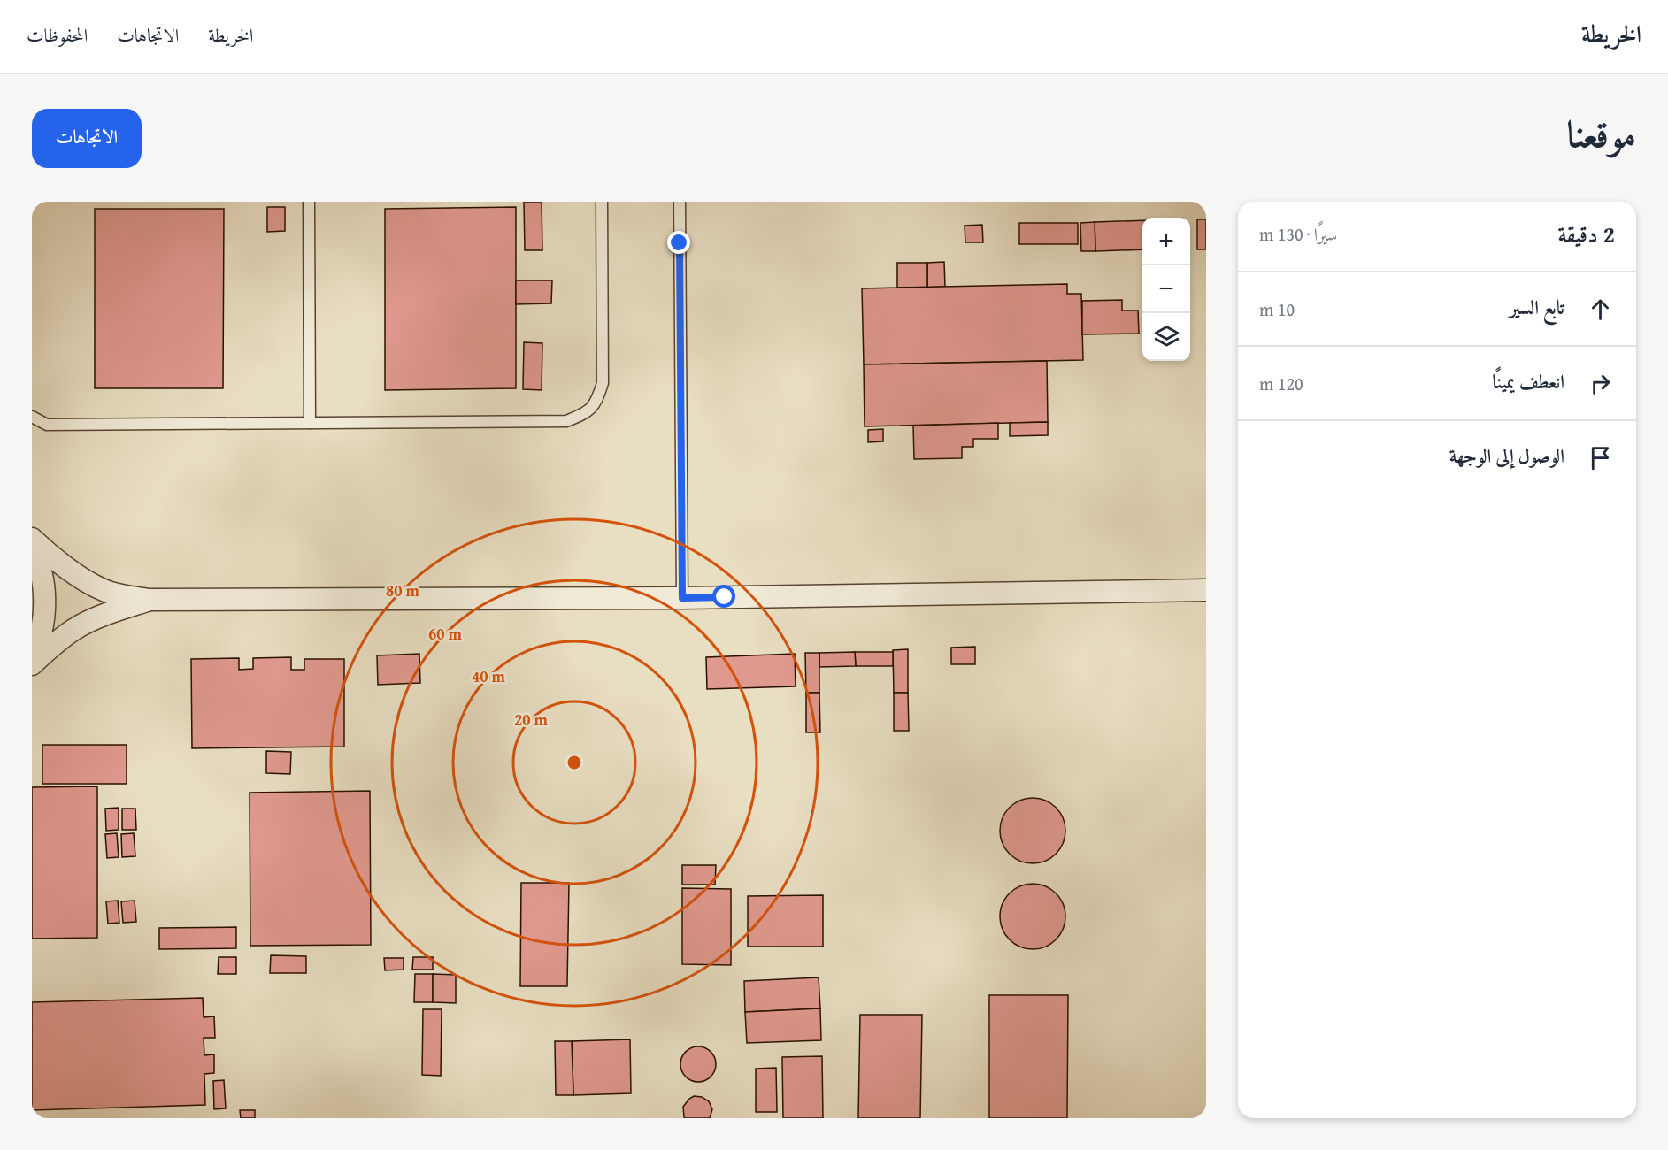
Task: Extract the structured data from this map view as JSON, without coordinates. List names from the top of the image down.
{
  "page": {
    "header": "الخريطة",
    "nav": ["الخريطة", "الاتجاهات", "المحفوظات"],
    "title": "موقعنا",
    "buttons": "الاتجاهات",
    "heading": ["2 دقيقة", "سيرًا · 130 m"],
    "map_buttons": ["+", "−"],
    "list": [
      ["تابع السير", "10 m"],
      ["انعطف يمينًا", "120 m"],
      "الوصول إلى الوجهة"
    ]
  },
  "rings": [
    "80 m",
    "60 m",
    "40 m",
    "20 m"
  ]
}
